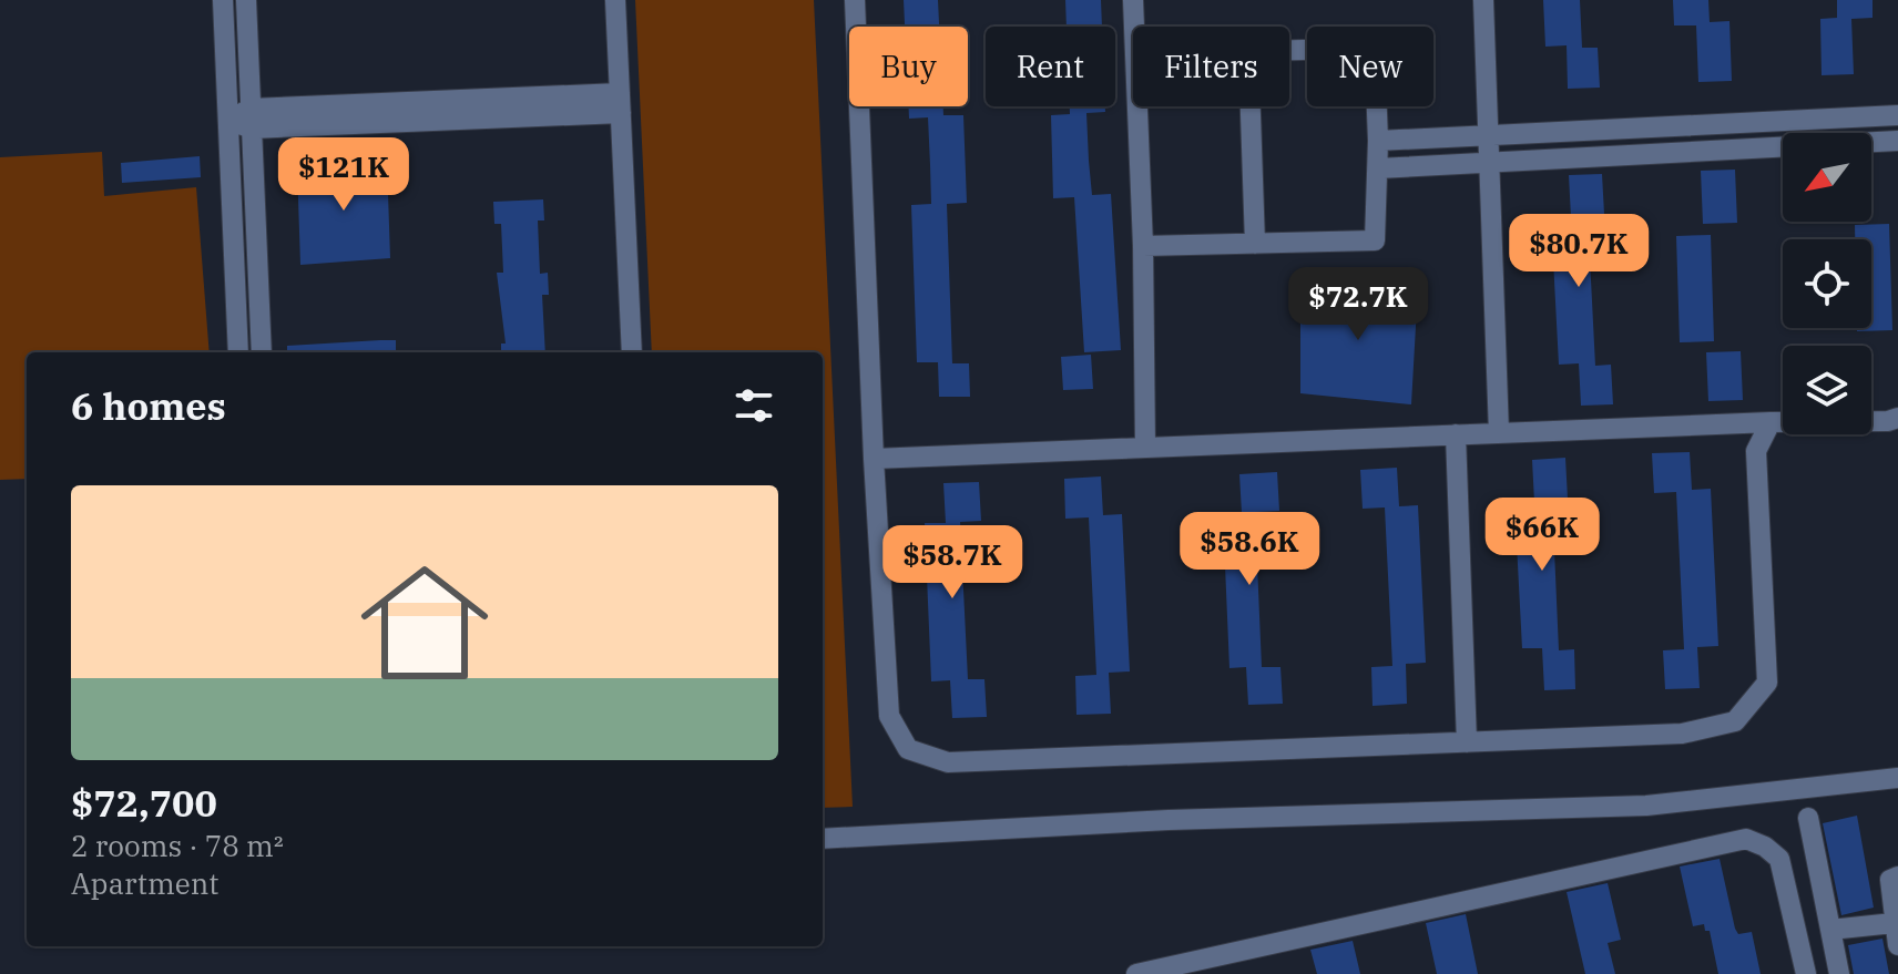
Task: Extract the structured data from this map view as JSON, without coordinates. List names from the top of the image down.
{
  "north": "bottom left",
  "page": {
    "chip": [
      "Buy",
      "Rent",
      "Filters",
      "New"
    ],
    "price": [
      "$121K",
      "$80.7K",
      "$72.7K",
      "$66K",
      "$58.6K",
      "$58.7K"
    ],
    "heading": "6 homes",
    "list": [
      {
        "name": "$72,700",
        "note": "2 rooms · 78 m² · Apartment"
      }
    ]
  }
}
